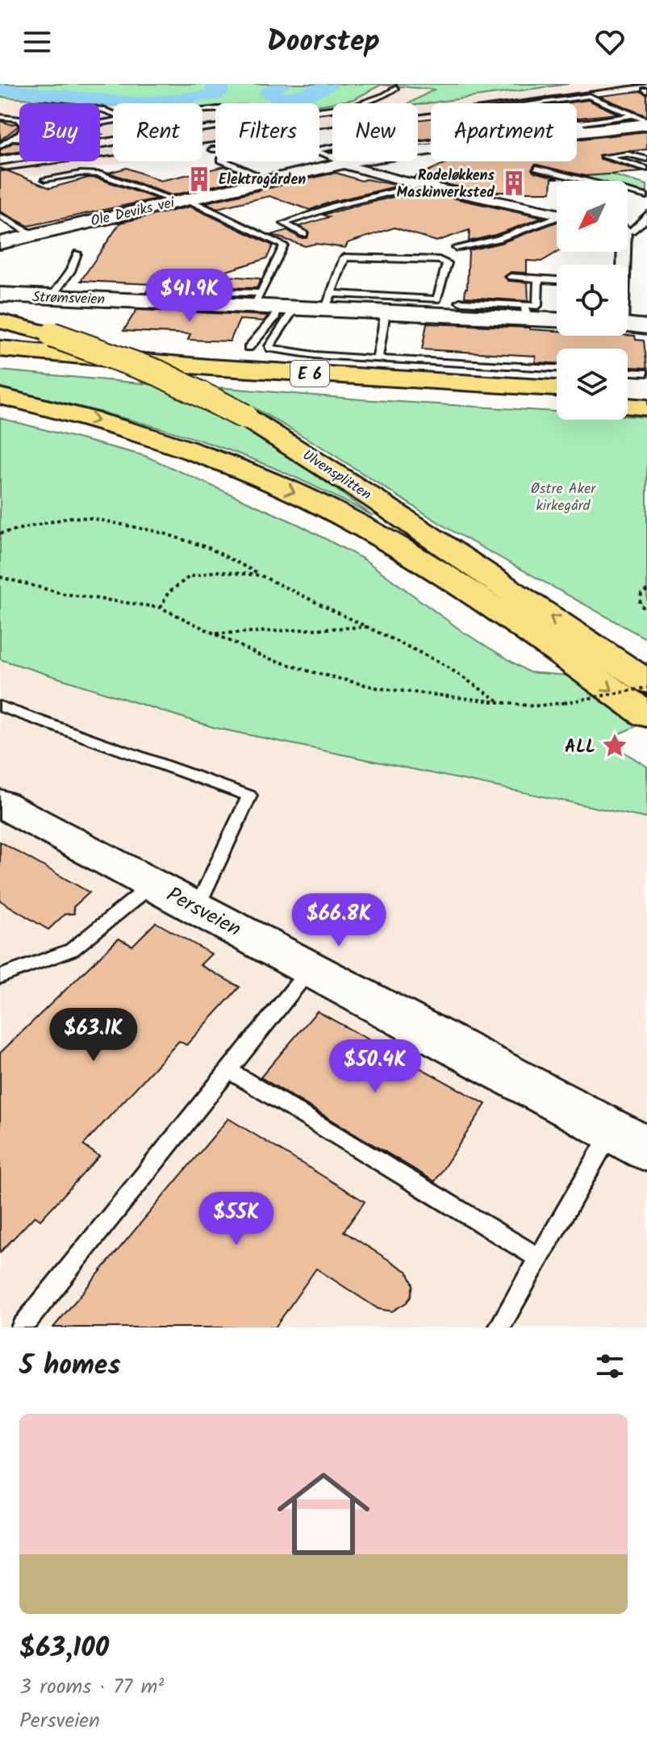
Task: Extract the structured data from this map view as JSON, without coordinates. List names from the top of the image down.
{
  "streets": {
    "highway": ["E 6", "Ulvensplitten"],
    "street": ["Ole Deviks vei", "Strømsveien", "Persveien"]
  },
  "parks": ["Østre Aker kirkegård"],
  "places": {
    "building": ["Elektrogården", "Rodeløkkens Maskinverksted"],
    "place": ["ALL"]
  },
  "north": "bottom left",
  "page": {
    "header": "Doorstep",
    "chip": [
      "Buy",
      "Rent",
      "Filters",
      "New",
      "Apartment"
    ],
    "price": [
      "$41.9K",
      "$66.8K",
      "$63.1K",
      "$50.4K",
      "$55K"
    ],
    "heading": "5 homes",
    "list": [
      {
        "name": "$63,100",
        "note": "3 rooms · 77 m² · Persveien"
      }
    ]
  }
}
